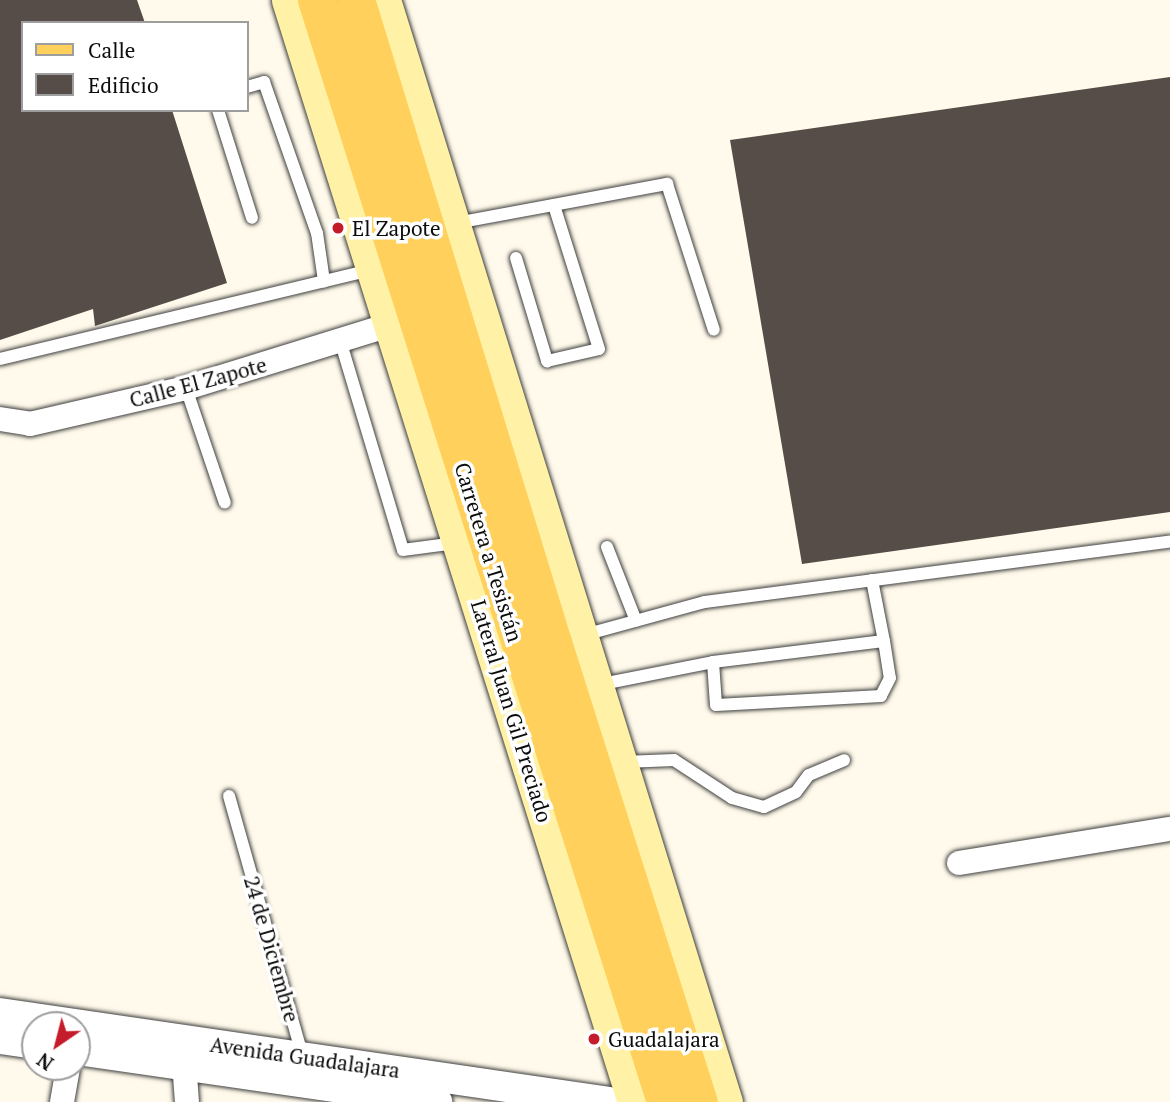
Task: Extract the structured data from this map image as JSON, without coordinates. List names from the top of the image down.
{
  "streets": {
    "main road": ["Carretera a Tesistán", "Lateral Juan Gil Preciado"],
    "street": ["Calle El Zapote", "Avenida Guadalajara"],
    "lane": ["24 de Diciembre"]
  },
  "crossings": [
    ["Calle El Zapote", "Lateral Juan Gil Preciado"],
    ["Carretera a Tesistán", "Lateral Juan Gil Preciado"],
    ["24 de Diciembre", "Avenida Guadalajara"]
  ],
  "places": ["El Zapote", "Guadalajara"],
  "legend": ["Calle", "Edificio"],
  "north": "bottom left"
}
